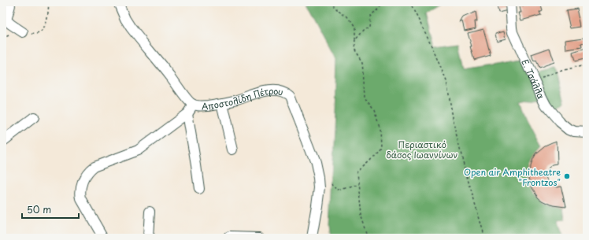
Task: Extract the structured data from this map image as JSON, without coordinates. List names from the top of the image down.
{
  "streets": {
    "street": ["Ε. Τσάλλα", "Αποστολίδη Πέτρου"]
  },
  "parks": ["Περιαστικό δάσος Ιωαννίνων"],
  "places": ["Open air Amphitheatre \"Frontzos\""],
  "scale_bar": "50 m"
}
